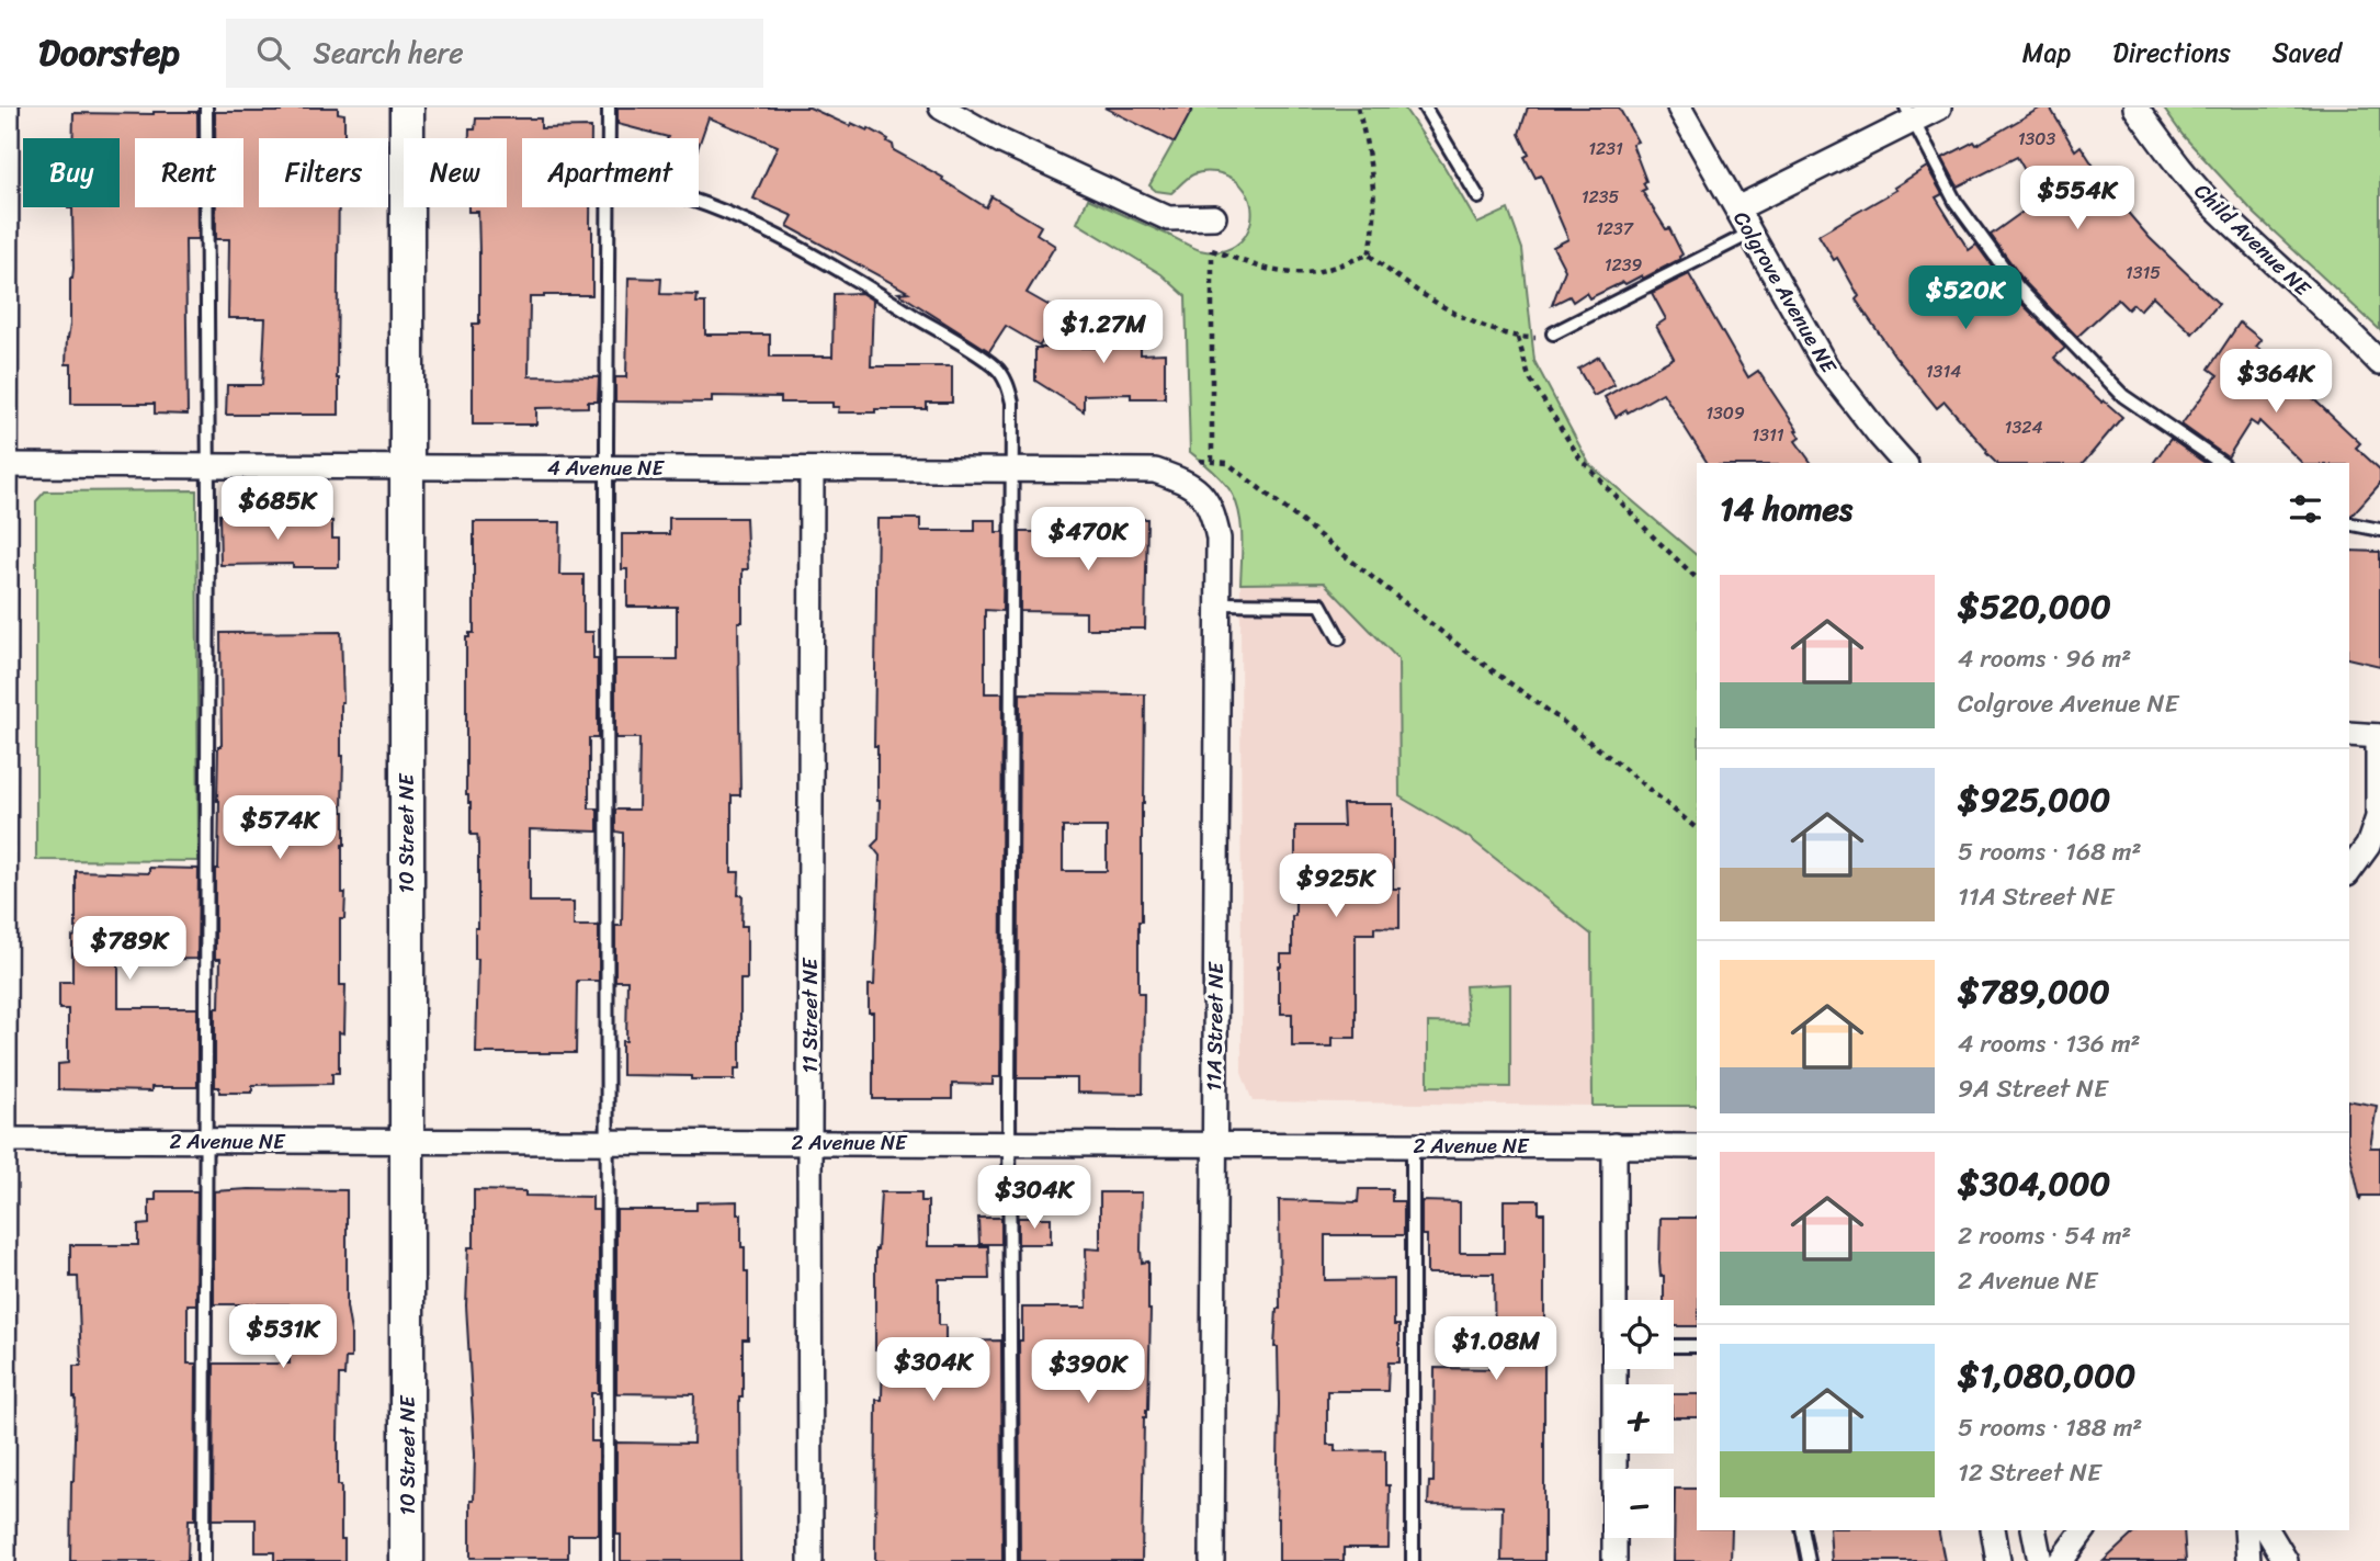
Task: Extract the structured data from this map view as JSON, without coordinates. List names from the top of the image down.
{
  "streets": {
    "street": [
      "Child Avenue NE",
      "Colgrove Avenue NE",
      "4 Avenue NE",
      "10 Street NE",
      "11 Street NE",
      "11A Street NE",
      "2 Avenue NE"
    ]
  },
  "crossings": [
    ["4 Avenue NE", "10 Street NE"],
    ["4 Avenue NE", "11 Street NE"],
    ["4 Avenue NE", "11A Street NE"],
    ["10 Street NE", "2 Avenue NE"],
    ["11 Street NE", "2 Avenue NE"],
    ["11A Street NE", "2 Avenue NE"]
  ],
  "house_numbers": [
    "1303",
    "1231",
    "1235",
    "1237",
    "1239",
    "1315",
    "1314",
    "1309",
    "1324",
    "1311"
  ],
  "page": {
    "header": "Doorstep",
    "search": "Search here",
    "nav": ["Map", "Directions", "Saved"],
    "chip": [
      "Buy",
      "Rent",
      "Filters",
      "New",
      "Apartment"
    ],
    "price": [
      "$554K",
      "$520K",
      "$1.27M",
      "$364K",
      "$685K",
      "$470K",
      "$574K",
      "$925K",
      "$789K",
      "$304K",
      "$531K",
      "$1.08M",
      "$304K",
      "$390K"
    ],
    "heading": "14 homes",
    "list": [
      {
        "name": "$520,000",
        "note": "4 rooms · 96 m² · Colgrove Avenue NE"
      },
      {
        "name": "$925,000",
        "note": "5 rooms · 168 m² · 11A Street NE"
      },
      {
        "name": "$789,000",
        "note": "4 rooms · 136 m² · 9A Street NE"
      },
      {
        "name": "$304,000",
        "note": "2 rooms · 54 m² · 2 Avenue NE"
      },
      {
        "name": "$1,080,000",
        "note": "5 rooms · 188 m² · 12 Street NE"
      }
    ],
    "map_buttons": ["+", "−"]
  }
}
